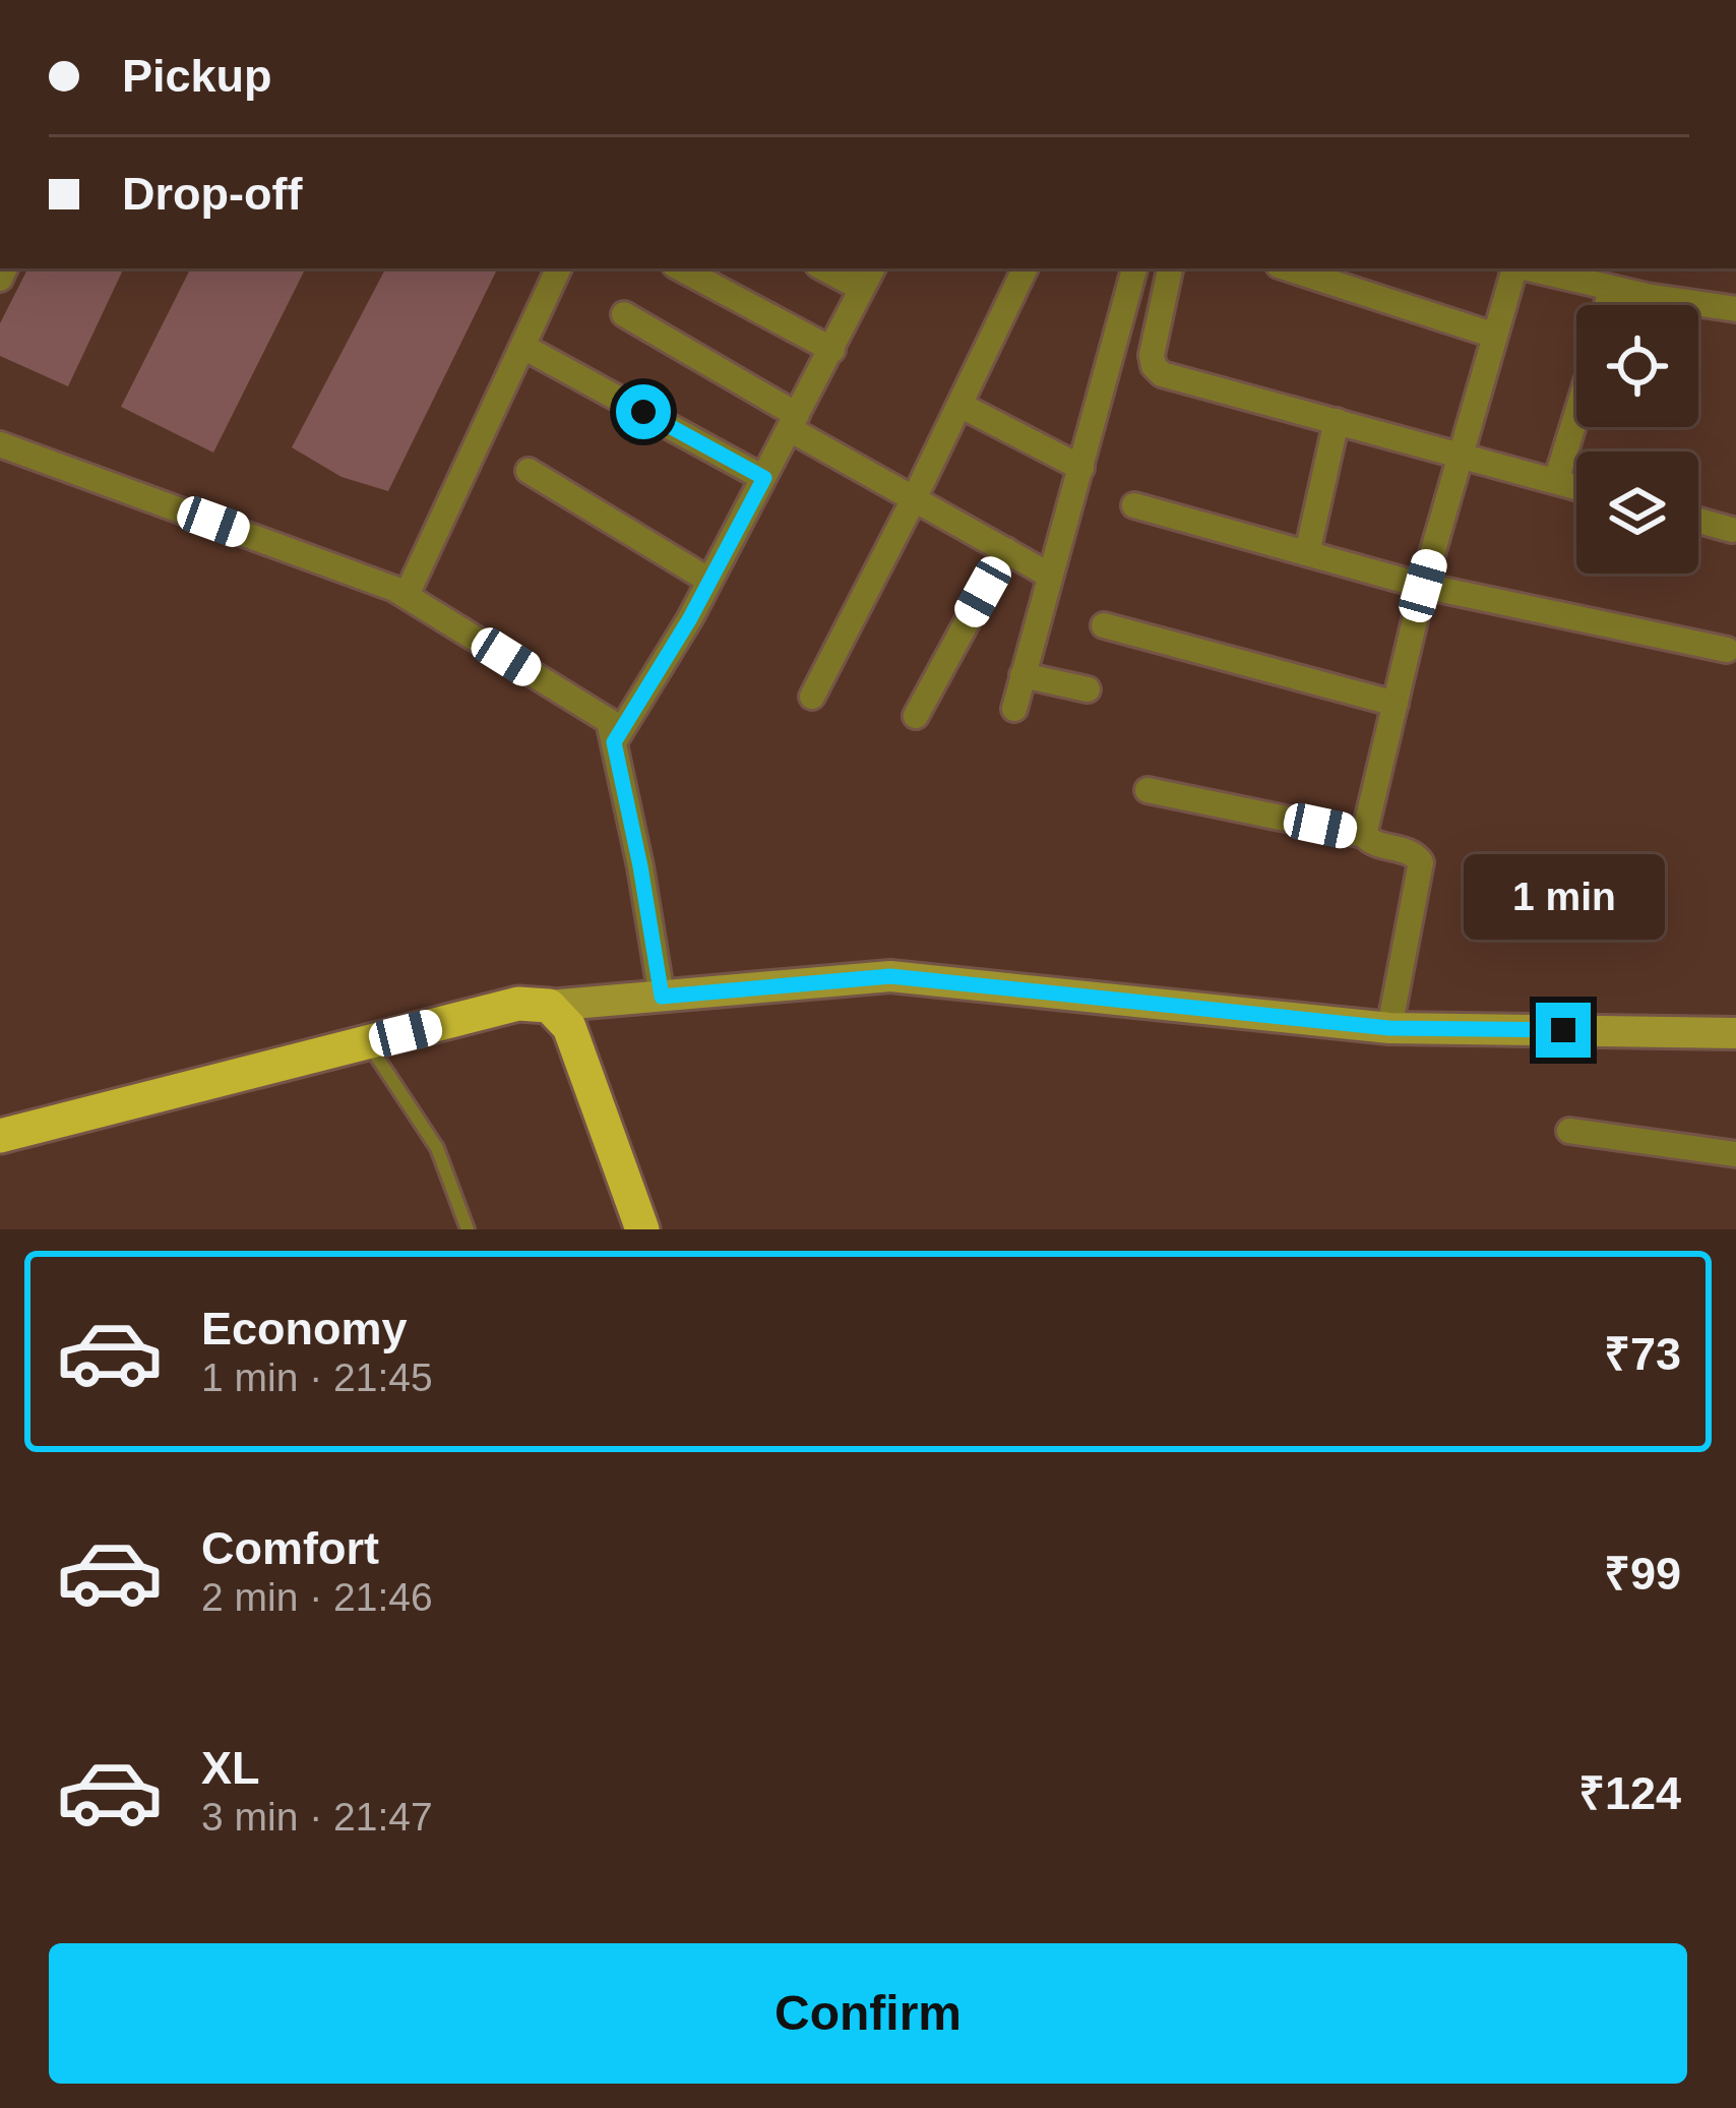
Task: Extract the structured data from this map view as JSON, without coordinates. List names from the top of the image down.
{
  "page": {
    "banner": ["Pickup", "Drop-off"],
    "bubble": "1 min",
    "list": [
      {
        "name": "Economy",
        "note": "1 min · 21:45",
        "value": "₹73"
      },
      {
        "name": "Comfort",
        "note": "2 min · 21:46",
        "value": "₹99"
      },
      {
        "name": "XL",
        "note": "3 min · 21:47",
        "value": "₹124"
      }
    ],
    "buttons": "Confirm"
  }
}
